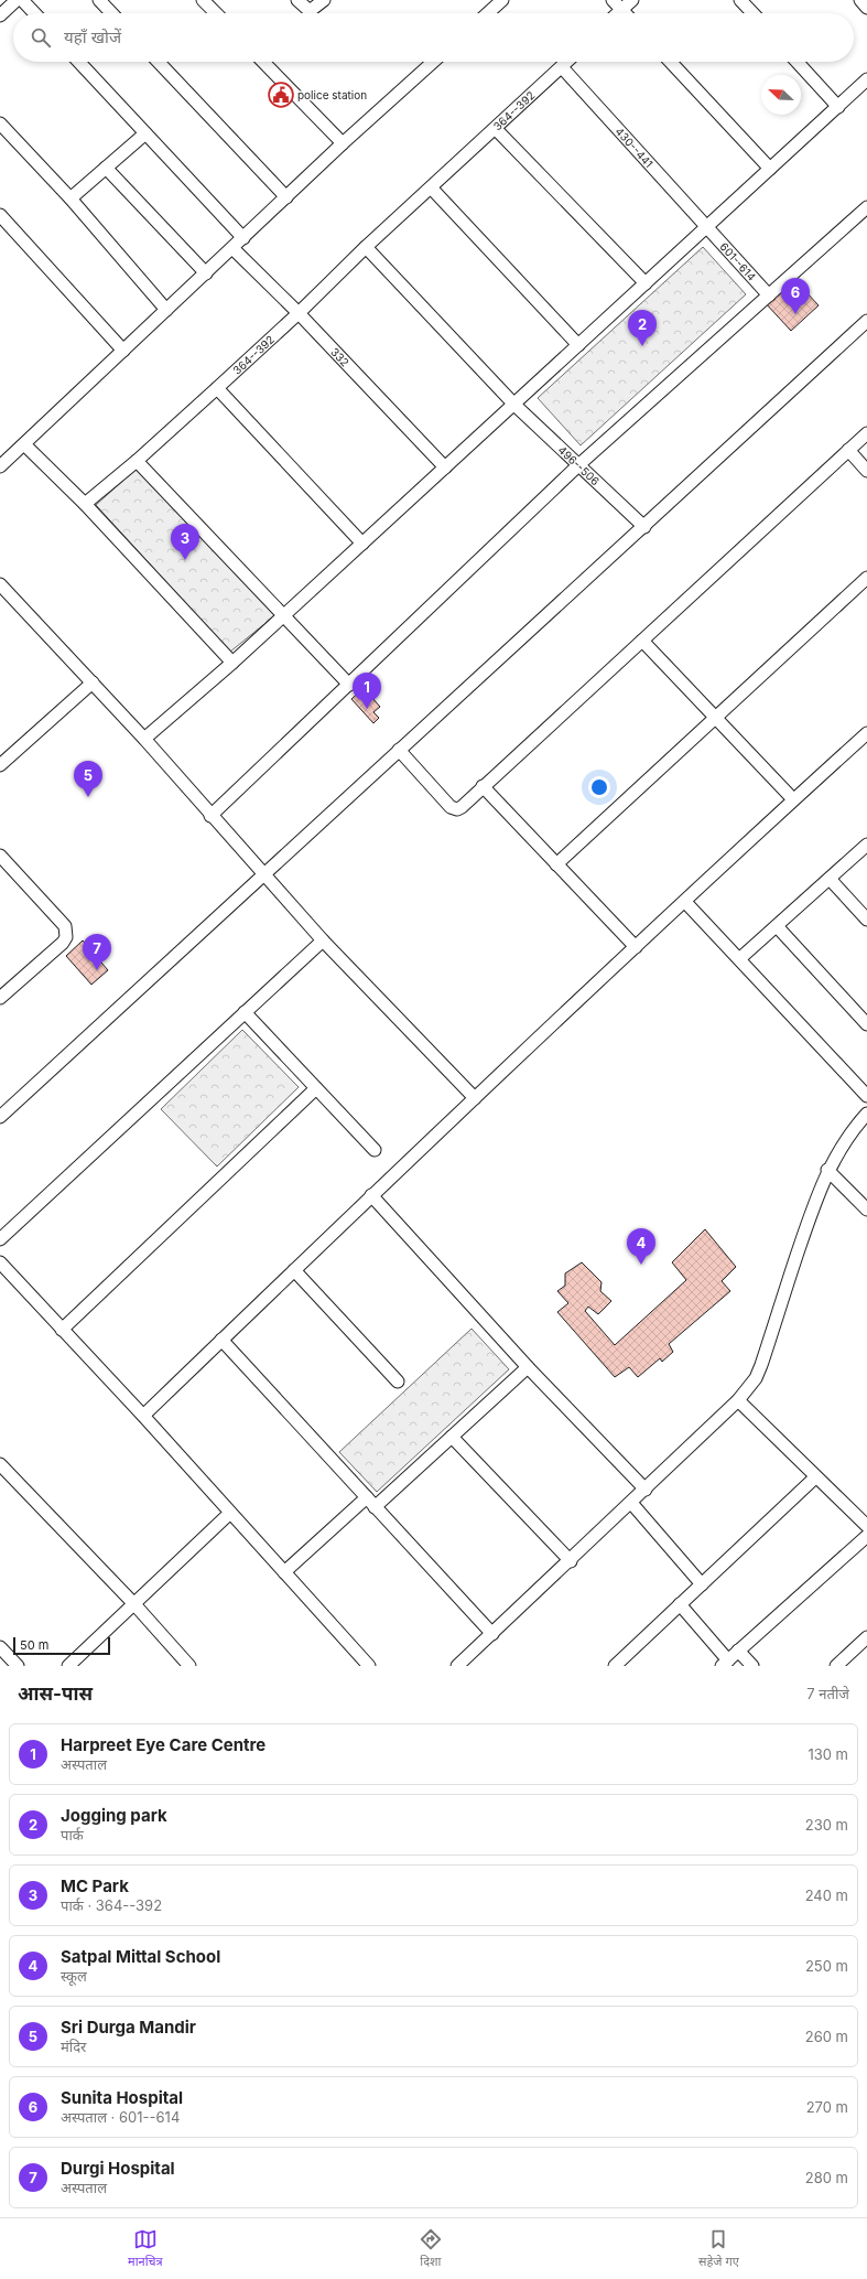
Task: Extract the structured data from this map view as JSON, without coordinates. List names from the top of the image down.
{
  "streets": {
    "street": [
      "364--392",
      "430--441",
      "601--614",
      "332",
      "496--506"
    ]
  },
  "crossings": [
    ["364--392", "430--441"],
    ["364--392", "332"],
    ["364--392", "496--506"],
    ["430--441", "601--614"]
  ],
  "places": {
    "public building": ["police station"]
  },
  "scale_bar": "50 m",
  "north": "top left",
  "page": {
    "search": "यहाँ खोजें",
    "pins": [
      "6",
      "2",
      "3",
      "1",
      "5",
      "7",
      "4"
    ],
    "scale": "50 m",
    "heading": ["आस-पास", "7 नतीजे"],
    "list": [
      {
        "mark": "1",
        "name": "Harpreet Eye Care Centre",
        "note": "अस्पताल",
        "value": "130 m"
      },
      {
        "mark": "2",
        "name": "Jogging park",
        "note": "पार्क",
        "value": "230 m"
      },
      {
        "mark": "3",
        "name": "MC Park",
        "note": "पार्क · 364--392",
        "value": "240 m"
      },
      {
        "mark": "4",
        "name": "Satpal Mittal School",
        "note": "स्कूल",
        "value": "250 m"
      },
      {
        "mark": "5",
        "name": "Sri Durga Mandir",
        "note": "मंदिर",
        "value": "260 m"
      },
      {
        "mark": "6",
        "name": "Sunita Hospital",
        "note": "अस्पताल · 601--614",
        "value": "270 m"
      },
      {
        "mark": "7",
        "name": "Durgi Hospital",
        "note": "अस्पताल",
        "value": "280 m"
      }
    ],
    "nav": ["मानचित्र", "दिशा", "सहेजे गए"]
  }
}
